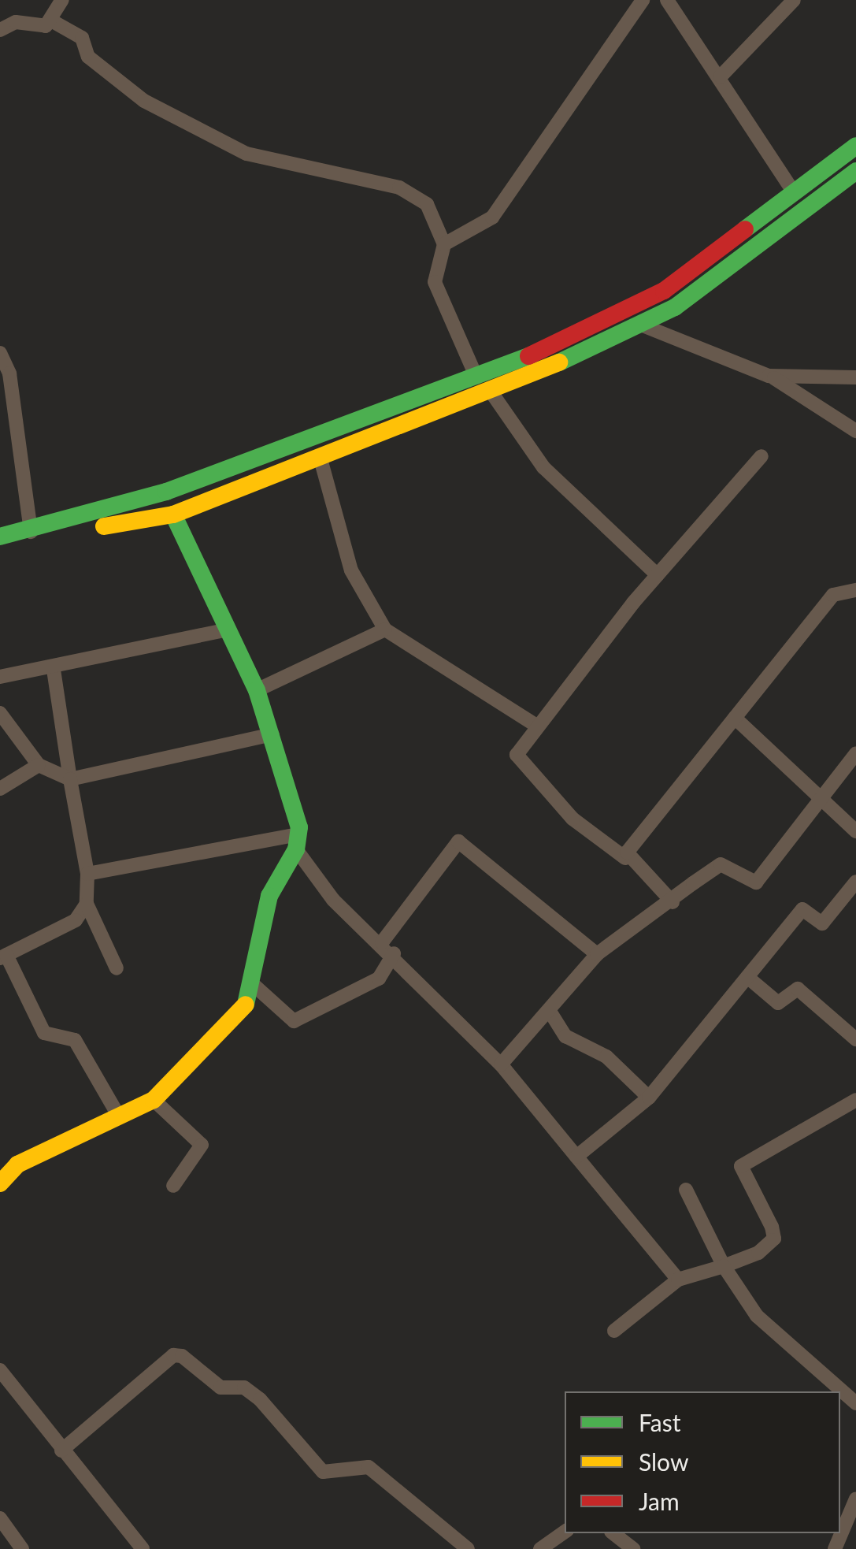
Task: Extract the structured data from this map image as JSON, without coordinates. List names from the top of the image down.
{
  "legend": ["Fast", "Slow", "Jam"]
}
